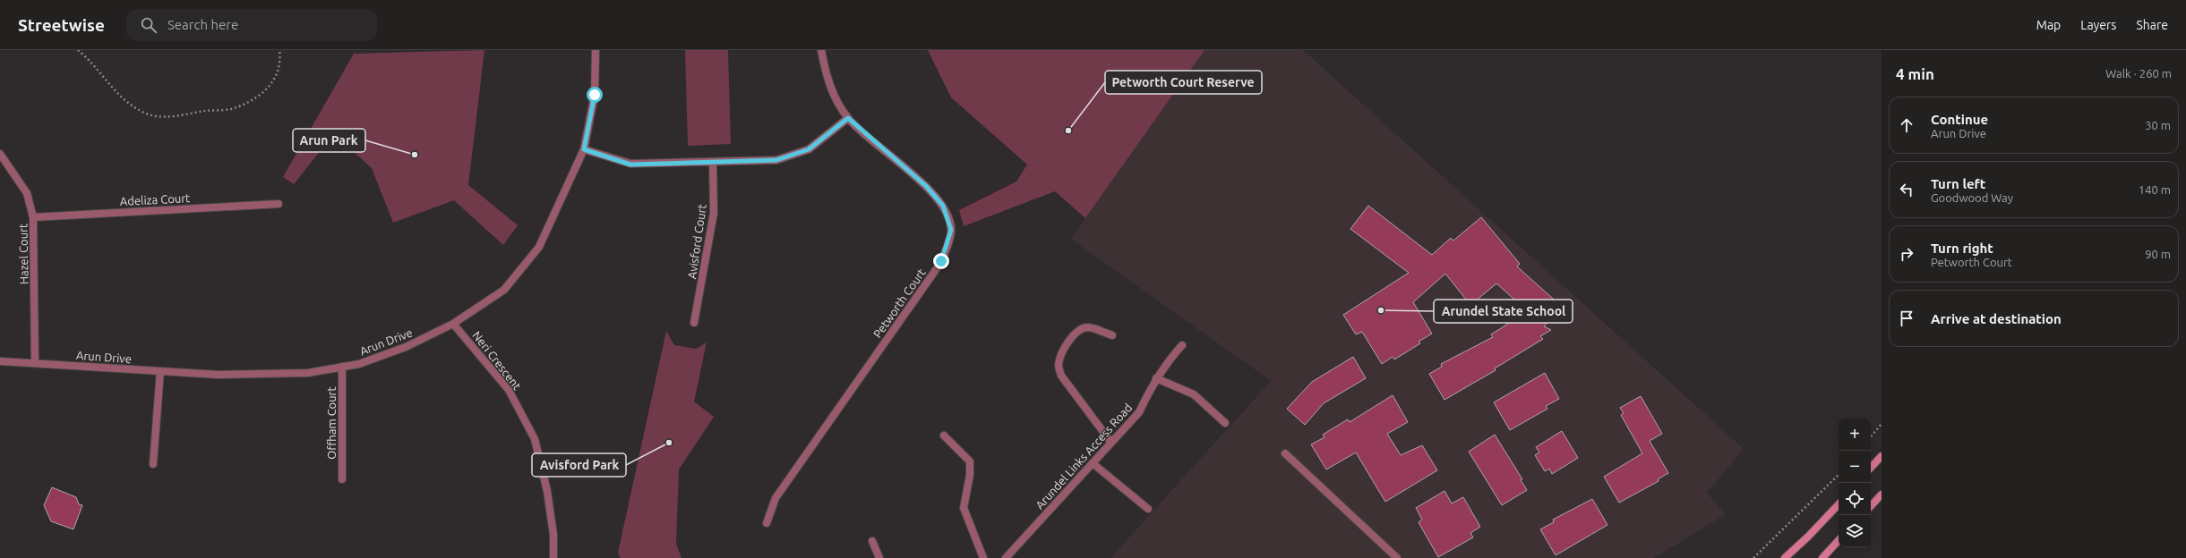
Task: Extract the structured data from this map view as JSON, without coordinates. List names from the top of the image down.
{
  "streets": {
    "street": [
      "Adeliza Court",
      "Avisford Court",
      "Hazel Court",
      "Petworth Court",
      "Arun Drive",
      "Neri Crescent",
      "Offham Court",
      "Arundel Links Access Road"
    ]
  },
  "crossings": [
    ["Adeliza Court", "Hazel Court"],
    ["Hazel Court", "Arun Drive"],
    ["Arun Drive", "Neri Crescent"],
    ["Arun Drive", "Offham Court"]
  ],
  "places": [
    "Petworth Court Reserve",
    "Arun Park",
    "Arundel State School",
    "Avisford Park"
  ],
  "page": {
    "header": "Streetwise",
    "search": "Search here",
    "nav": ["Map", "Layers", "Share"],
    "heading": ["4 min", "Walk · 260 m"],
    "list": [
      ["Continue", "Arun Drive", "30 m"],
      ["Turn left", "Goodwood Way", "140 m"],
      ["Turn right", "Petworth Court", "90 m"],
      "Arrive at destination"
    ],
    "map_buttons": ["+", "−"]
  }
}
